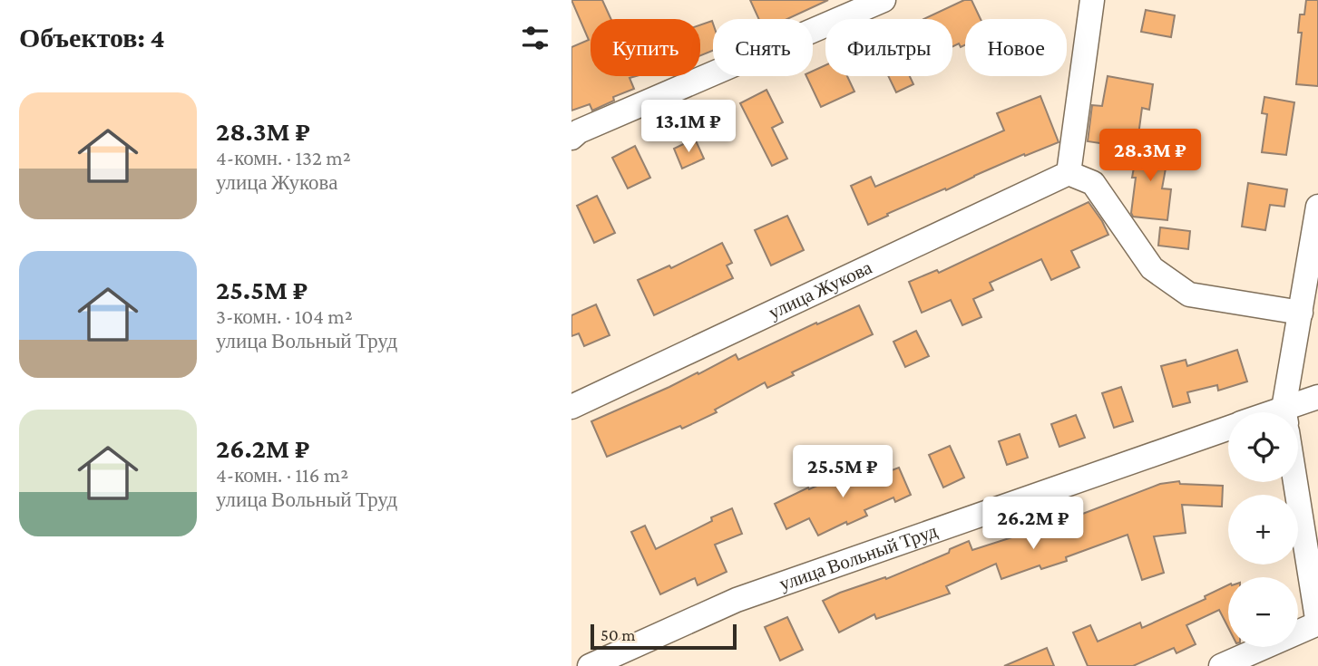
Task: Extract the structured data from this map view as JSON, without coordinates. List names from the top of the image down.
{
  "streets": {
    "street": ["улица Жукова", "улица Вольный Труд"]
  },
  "scale_bar": "50 m",
  "page": {
    "heading": "Объектов: 4",
    "chip": [
      "Купить",
      "Снять",
      "Фильтры",
      "Новое"
    ],
    "list": [
      {
        "name": "28.3M ₽",
        "note": "4-комн. · 132 m² · улица Жукова"
      },
      {
        "name": "25.5M ₽",
        "note": "3-комн. · 104 m² · улица Вольный Труд"
      },
      {
        "name": "26.2M ₽",
        "note": "4-комн. · 116 m² · улица Вольный Труд"
      }
    ],
    "price": [
      "13.1M ₽",
      "28.3M ₽",
      "25.5M ₽",
      "26.2M ₽"
    ],
    "map_buttons": ["+", "−"],
    "scale": "50 m"
  }
}
